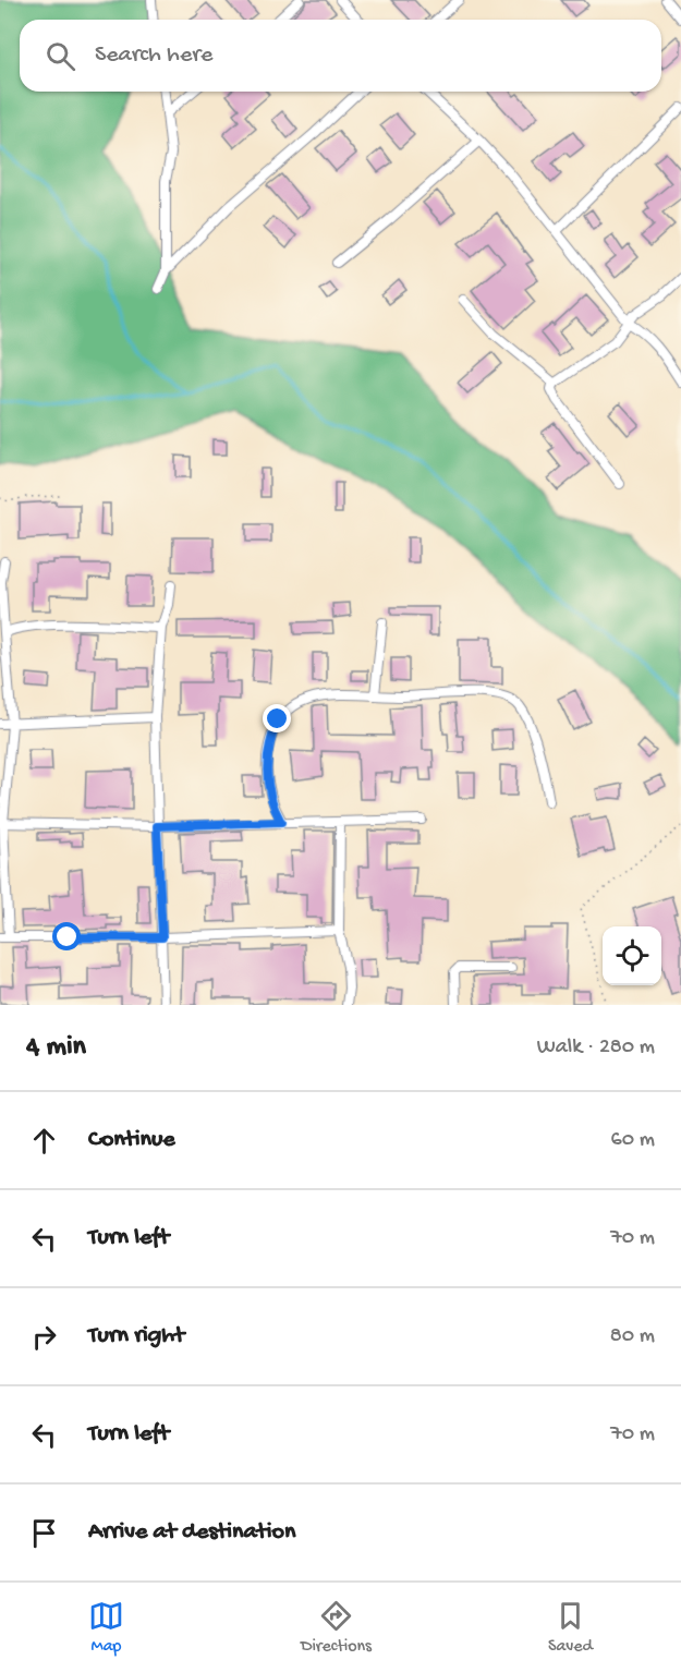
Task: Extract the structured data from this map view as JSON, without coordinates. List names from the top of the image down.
{
  "page": {
    "search": "Search here",
    "heading": ["4 min", "Walk · 280 m"],
    "list": [
      ["Continue", "60 m"],
      ["Turn left", "70 m"],
      ["Turn right", "80 m"],
      ["Turn left", "70 m"],
      "Arrive at destination"
    ],
    "nav": ["Map", "Directions", "Saved"]
  }
}
